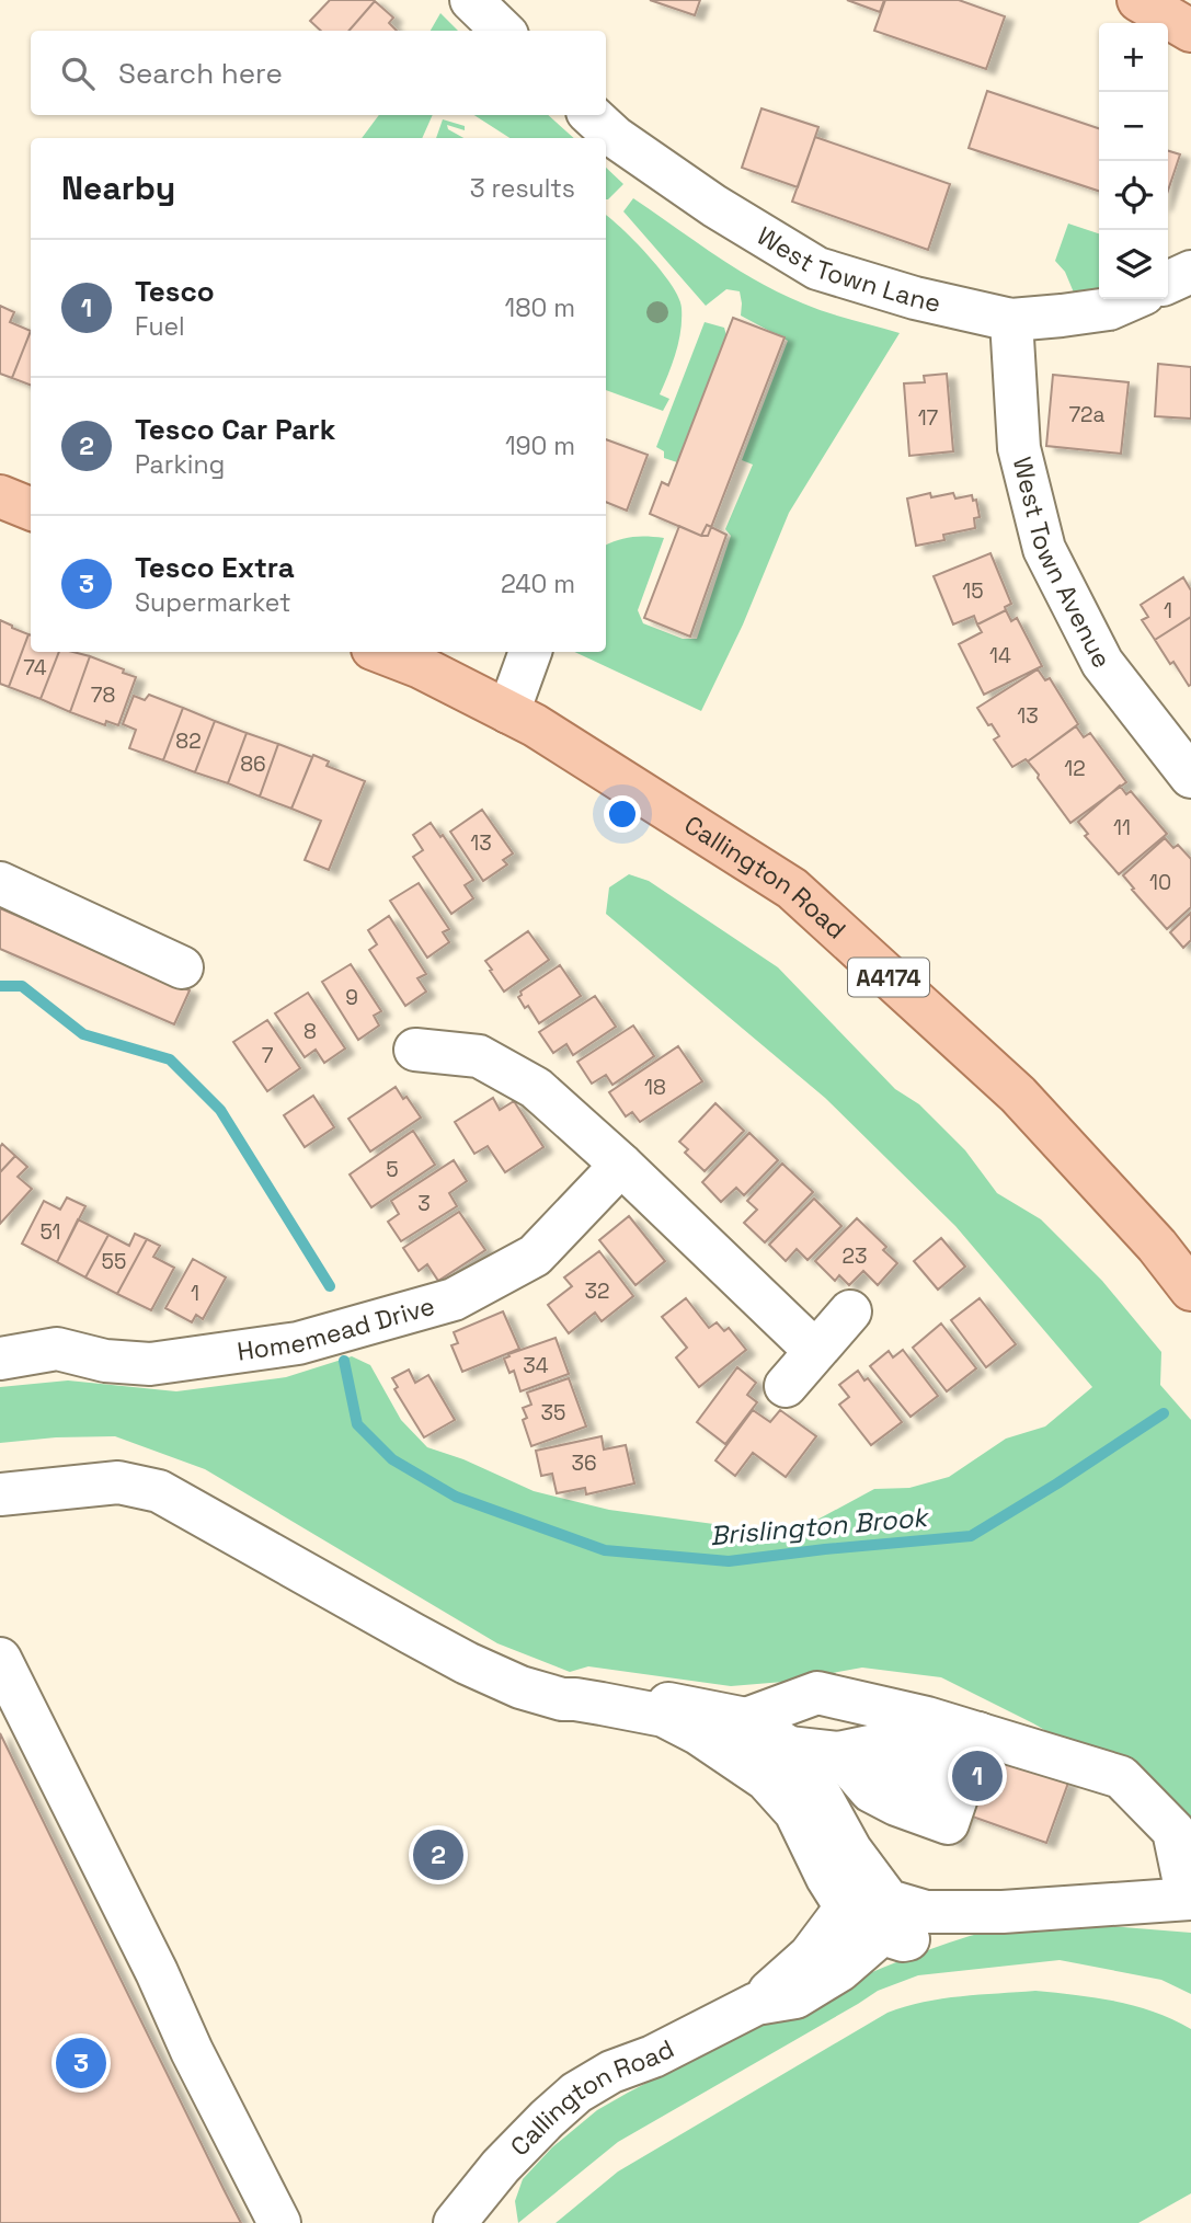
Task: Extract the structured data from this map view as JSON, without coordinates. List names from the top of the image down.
{
  "streets": {
    "main road": ["Callington Road", "A4174"],
    "street": ["West Town Lane", "West Town Avenue", "Homemead Drive"]
  },
  "crossings": [
    ["West Town Lane", "West Town Avenue"]
  ],
  "water": ["Brislington Brook"],
  "house_numbers": [
    "72a",
    "17",
    "15",
    "1",
    "14",
    "74",
    "78",
    "13",
    "82",
    "86",
    "12",
    "11",
    "13",
    "10",
    "9",
    "8",
    "7",
    "18",
    "5",
    "3",
    "51",
    "23",
    "55",
    "32",
    "1",
    "34",
    "35",
    "36"
  ],
  "page": {
    "map_buttons": ["+", "−"],
    "search": "Search here",
    "heading": ["Nearby", "3 results"],
    "list": [
      {
        "mark": "1",
        "name": "Tesco",
        "note": "Fuel",
        "value": "180 m"
      },
      {
        "mark": "2",
        "name": "Tesco Car Park",
        "note": "Parking",
        "value": "190 m"
      },
      {
        "mark": "3",
        "name": "Tesco Extra",
        "note": "Supermarket",
        "value": "240 m"
      }
    ],
    "pins": ["1", "2", "3"]
  }
}
